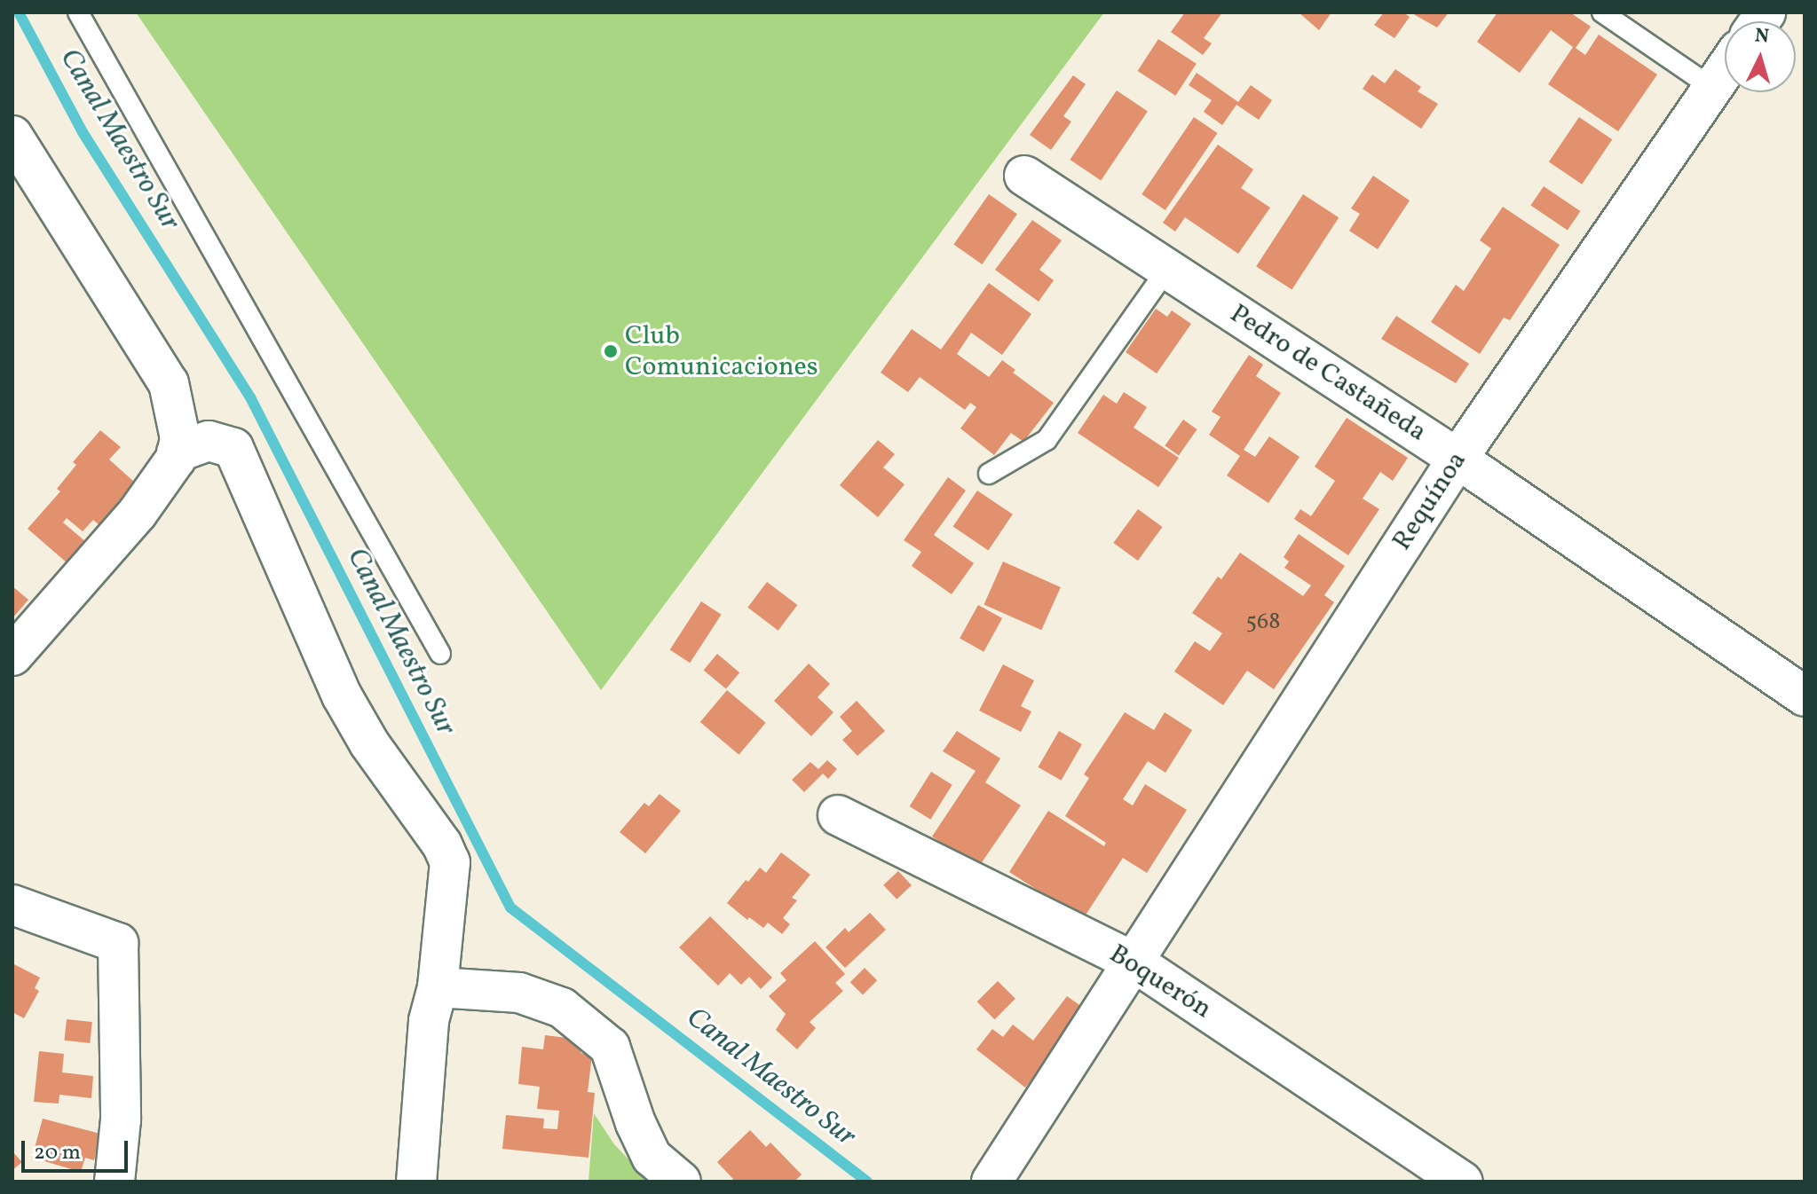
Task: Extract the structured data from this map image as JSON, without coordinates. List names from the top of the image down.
{
  "streets": {
    "street": ["Pedro de Castañeda", "Requínoa", "Boquerón"]
  },
  "crossings": [
    ["Pedro de Castañeda", "Requínoa"],
    ["Requínoa", "Boquerón"]
  ],
  "water": ["Canal Maestro Sur"],
  "places": ["Club Comunicaciones"],
  "house_numbers": ["568"],
  "scale_bar": "20 m",
  "north": "top"
}
